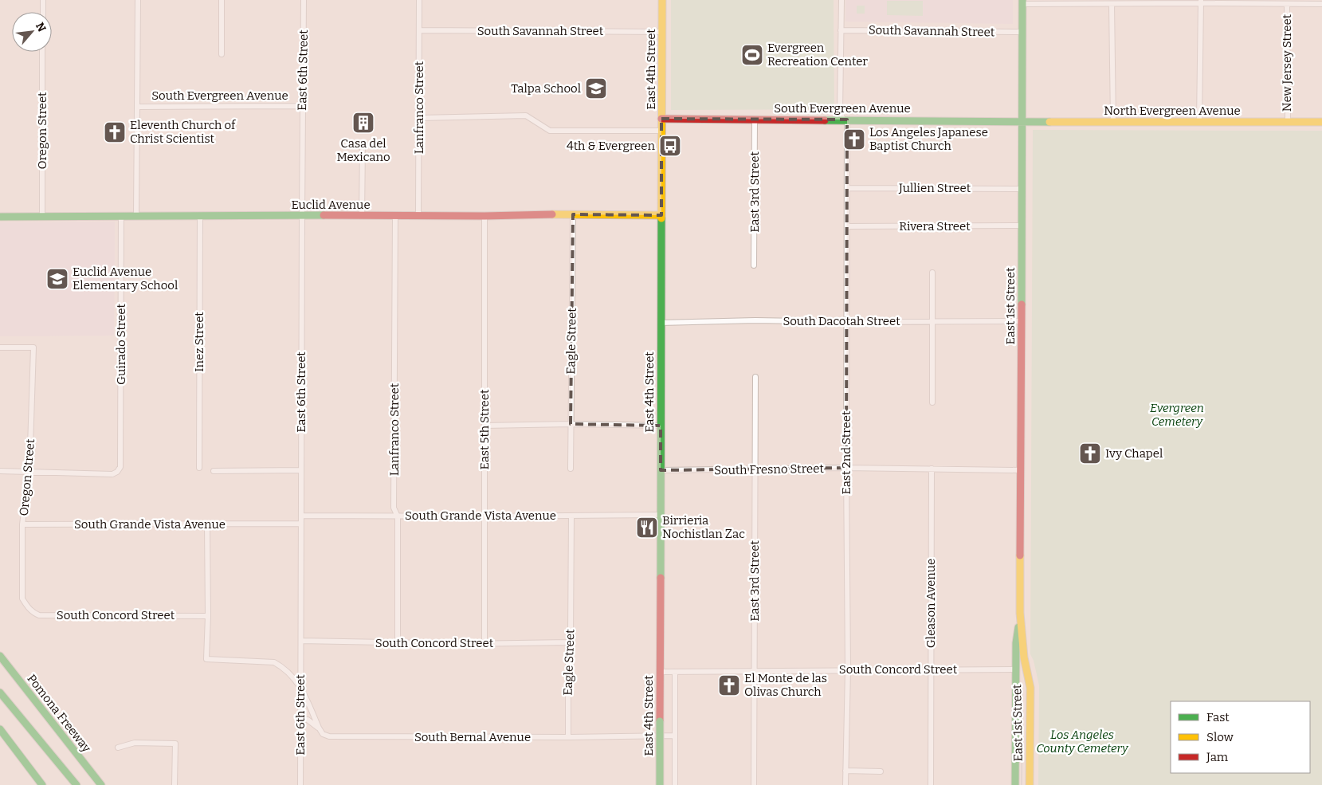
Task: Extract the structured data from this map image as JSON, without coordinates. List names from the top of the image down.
{
  "streets": {
    "main road": [
      "East 4th Street",
      "South Evergreen Avenue",
      "North Evergreen Avenue",
      "Euclid Avenue",
      "East 1st Street",
      "Pomona Freeway"
    ],
    "street": [
      "South Savannah Street",
      "New Jersey Street",
      "East 6th Street",
      "Lanfranco Street",
      "Oregon Street",
      "Jullien Street",
      "East 3rd Street",
      "Rivera Street",
      "South Dacotah Street",
      "Eagle Street",
      "Inez Street",
      "Guirado Street",
      "East 5th Street",
      "East 2nd Street",
      "South Fresno Street",
      "South Grande Vista Avenue",
      "Gleason Avenue",
      "South Concord Street",
      "South Bernal Avenue"
    ]
  },
  "crossings": [
    ["South Savannah Street", "East 4th Street"],
    ["South Savannah Street", "Lanfranco Street"],
    ["South Savannah Street", "East 1st Street"],
    ["South Savannah Street", "East 2nd Street"],
    ["New Jersey Street", "North Evergreen Avenue"],
    ["East 4th Street", "South Evergreen Avenue"],
    ["East 4th Street", "Euclid Avenue"],
    ["East 4th Street", "South Dacotah Street"],
    ["East 4th Street", "South Fresno Street"],
    ["East 4th Street", "South Grande Vista Avenue"],
    ["East 4th Street", "South Concord Street"],
    ["East 6th Street", "South Evergreen Avenue"],
    ["East 6th Street", "Euclid Avenue"],
    ["East 6th Street", "South Grande Vista Avenue"],
    ["East 6th Street", "South Concord Street"],
    ["East 6th Street", "South Bernal Avenue"],
    ["South Evergreen Avenue", "North Evergreen Avenue"],
    ["South Evergreen Avenue", "East 3rd Street"],
    ["South Evergreen Avenue", "East 1st Street"],
    ["South Evergreen Avenue", "East 2nd Street"],
    ["Lanfranco Street", "Euclid Avenue"],
    ["Lanfranco Street", "South Grande Vista Avenue"],
    ["Lanfranco Street", "South Concord Street"],
    ["North Evergreen Avenue", "East 1st Street"],
    ["Oregon Street", "Euclid Avenue"],
    ["Oregon Street", "Guirado Street"],
    ["Oregon Street", "South Grande Vista Avenue"],
    ["Oregon Street", "South Concord Street"],
    ["Jullien Street", "East 1st Street"],
    ["Jullien Street", "East 2nd Street"],
    ["East 3rd Street", "South Fresno Street"],
    ["East 3rd Street", "South Concord Street"],
    ["Euclid Avenue", "Eagle Street"],
    ["Euclid Avenue", "Inez Street"],
    ["Euclid Avenue", "Guirado Street"],
    ["Euclid Avenue", "East 5th Street"],
    ["Rivera Street", "East 1st Street"],
    ["Rivera Street", "East 2nd Street"],
    ["East 1st Street", "South Dacotah Street"],
    ["East 1st Street", "South Fresno Street"],
    ["East 1st Street", "South Concord Street"],
    ["South Dacotah Street", "East 2nd Street"],
    ["Eagle Street", "South Grande Vista Avenue"],
    ["Eagle Street", "South Concord Street"],
    ["Eagle Street", "South Bernal Avenue"],
    ["East 5th Street", "South Grande Vista Avenue"],
    ["East 5th Street", "South Concord Street"],
    ["East 2nd Street", "South Fresno Street"],
    ["East 2nd Street", "South Concord Street"],
    ["South Fresno Street", "Gleason Avenue"],
    ["Gleason Avenue", "South Concord Street"]
  ],
  "parks": ["Evergreen Cemetery", "Los Angeles County Cemetery"],
  "places": {
    "sports": ["Evergreen Recreation Center"],
    "school or university": ["Talpa School", "Euclid Avenue Elementary School"],
    "building": ["Casa del Mexicano"],
    "church": [
      "Eleventh Church of Christ Scientist",
      "Los Angeles Japanese Baptist Church",
      "Ivy Chapel",
      "El Monte de las Olivas Church"
    ],
    "bus stop": ["4th & Evergreen"],
    "restaurant": ["Birrieria Nochistlan Zac"]
  },
  "legend": ["Fast", "Slow", "Jam"],
  "north": "top right"
}
